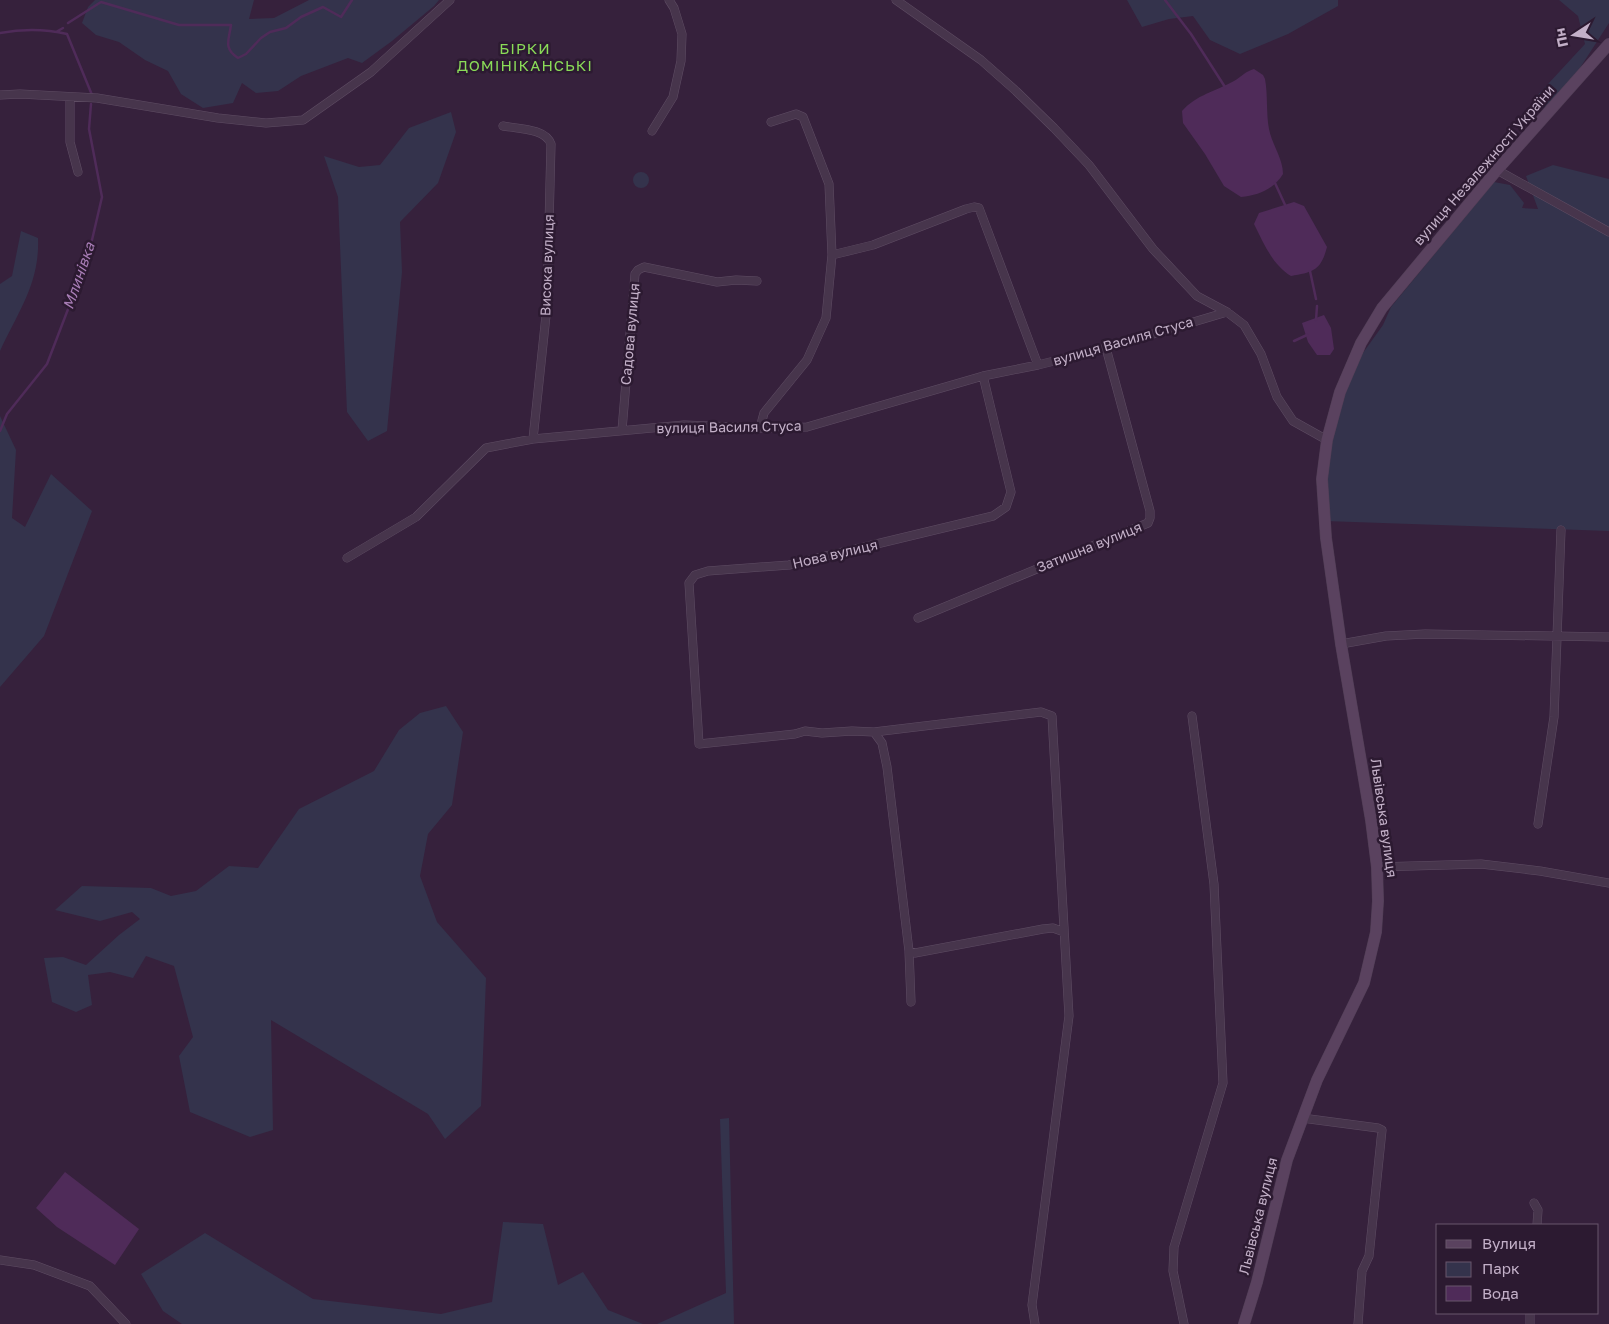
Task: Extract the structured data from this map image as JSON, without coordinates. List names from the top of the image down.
{
  "streets": {
    "main road": ["вулиця Незалежності України", "Львівська вулиця"],
    "street": [
      "Висока вулиця",
      "Садова вулиця",
      "вулиця Василя Стуса",
      "Затишна вулиця",
      "Нова вулиця"
    ]
  },
  "crossings": [
    ["вулиця Незалежності України", "Львівська вулиця"],
    ["Висока вулиця", "вулиця Василя Стуса"],
    ["Садова вулиця", "вулиця Василя Стуса"],
    ["вулиця Василя Стуса", "Затишна вулиця"],
    ["вулиця Василя Стуса", "Нова вулиця"]
  ],
  "districts": ["БІРКИ ДОМІНІКАНСЬКІ"],
  "water": ["Млинівка"],
  "legend": ["Вулиця", "Парк", "Вода"],
  "north": "left"
}
